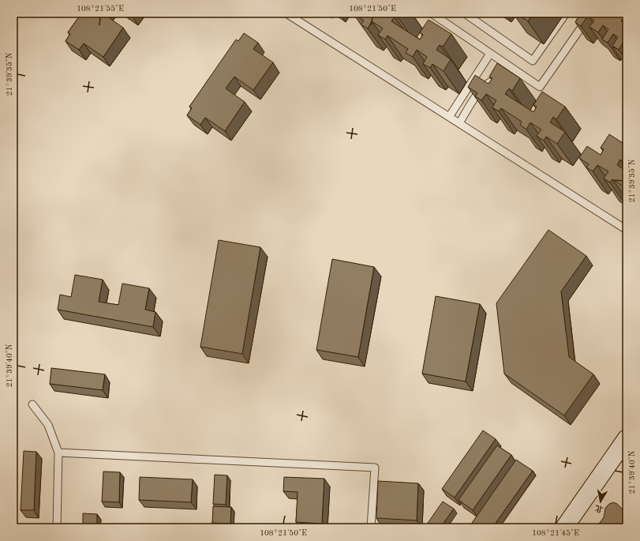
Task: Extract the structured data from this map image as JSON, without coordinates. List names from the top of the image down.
{
  "north": "bottom",
  "coordinates": [
    "108°21'55\"E",
    "108°21'50\"E",
    "21°39'35\"N",
    "21°39'40\"N",
    "108°21'45\"E"
  ]
}
